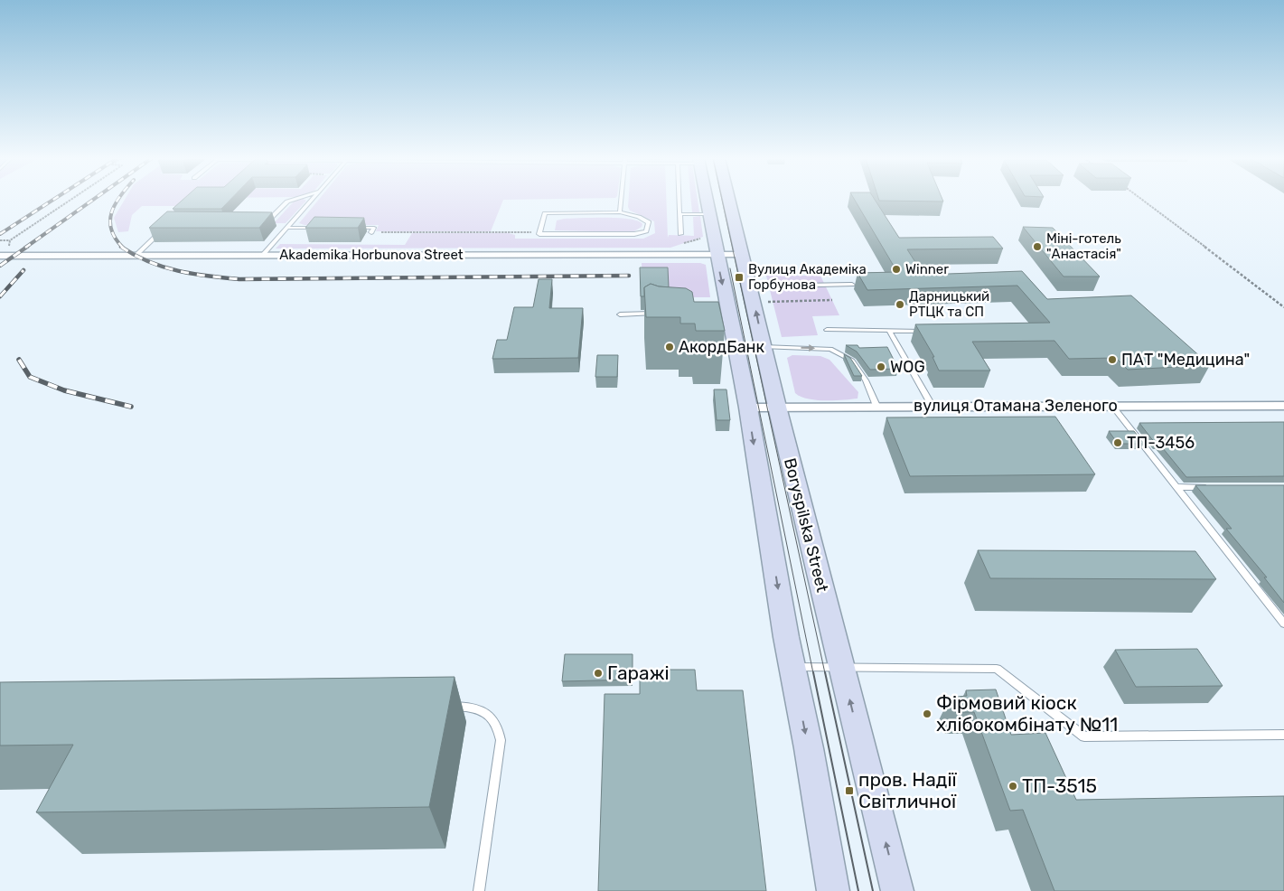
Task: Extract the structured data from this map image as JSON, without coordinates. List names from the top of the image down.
{
  "streets": {
    "main road": ["Boryspilska Street"],
    "street": ["Akademika Horbunova Street", "вулиця Отамана Зеленого"]
  },
  "crossings": [
    ["Akademika Horbunova Street", "Boryspilska Street"],
    ["вулиця Отамана Зеленого", "Boryspilska Street"]
  ],
  "places": {
    "other": [
      "Міні-готель \"Анастасія\"",
      "Winner",
      "Дарницький РТЦК та СП",
      "АкордБанк",
      "ПАТ \"Медицина\"",
      "WOG",
      "ТП-3456",
      "Гаражі",
      "Фірмовий кіоск хлібокомбінату №11",
      "ТП-3515"
    ],
    "transit": ["Вулиця Академіка Горбунова", "пров. Надії Світличної"]
  }
}
